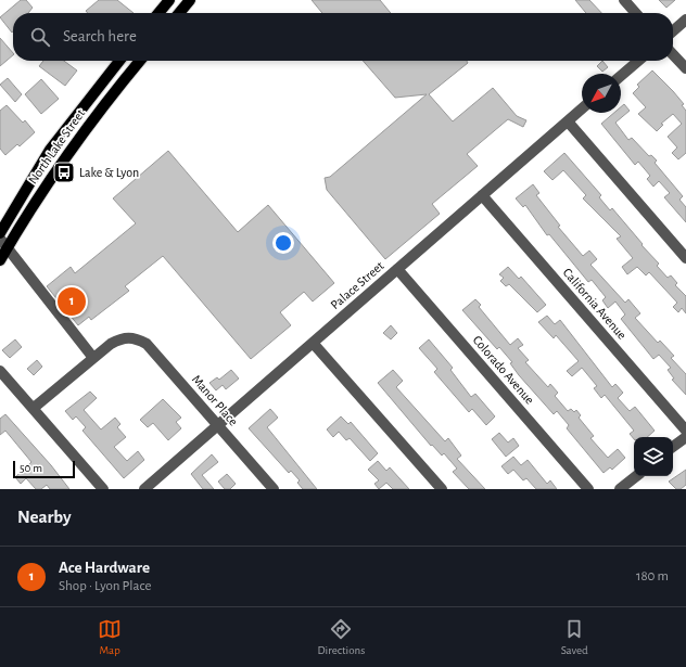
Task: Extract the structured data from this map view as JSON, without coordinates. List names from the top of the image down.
{
  "streets": {
    "main road": ["North Lake Street"],
    "street": [
      "Palace Street",
      "California Avenue",
      "Colorado Avenue",
      "Manor Place"
    ]
  },
  "crossings": [
    ["Palace Street", "California Avenue"],
    ["Palace Street", "Colorado Avenue"],
    ["Palace Street", "Manor Place"]
  ],
  "places": {
    "bus stop": ["Lake & Lyon"]
  },
  "scale_bar": "50 m",
  "north": "bottom left",
  "page": {
    "search": "Search here",
    "pins": "1",
    "scale": "50 m",
    "heading": "Nearby",
    "list": [
      {
        "mark": "1",
        "name": "Ace Hardware",
        "note": "Shop · Lyon Place",
        "value": "180 m"
      }
    ],
    "nav": ["Map", "Directions", "Saved"]
  }
}
